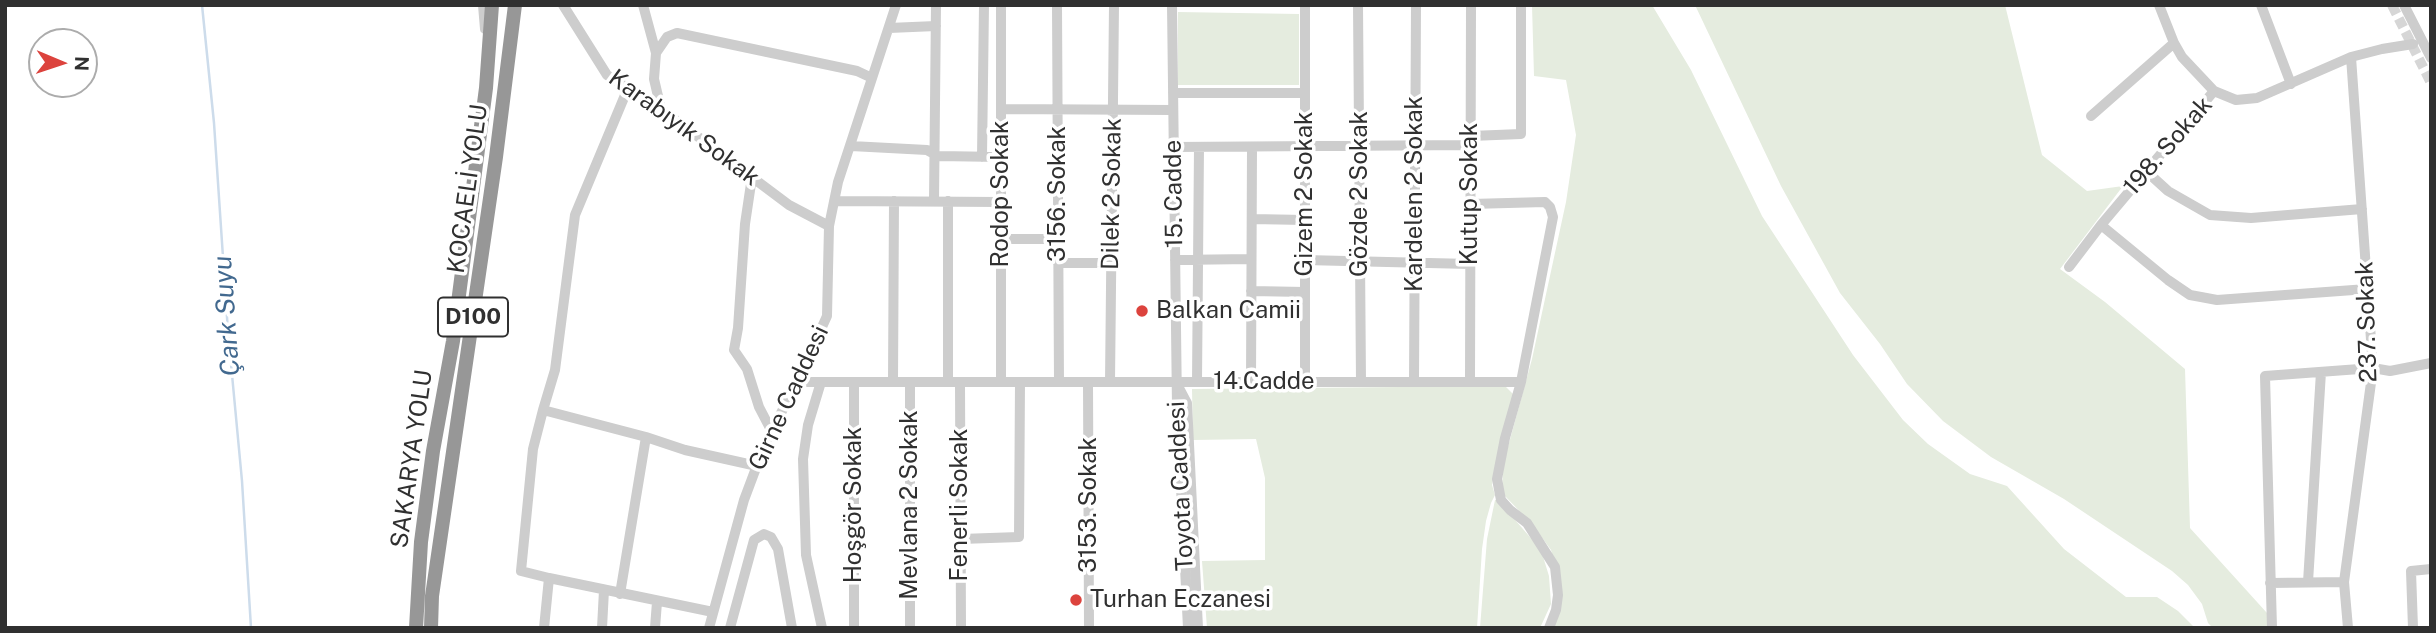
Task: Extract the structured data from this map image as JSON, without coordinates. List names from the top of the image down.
{
  "streets": {
    "highway": ["KOCAELİ YOLU", "D100", "SAKARYA YOLU"],
    "street": [
      "Karabıyık Sokak",
      "198. Sokak",
      "Rodop Sokak",
      "3156. Sokak",
      "Dilek 2 Sokak",
      "15. Cadde",
      "Gizem 2 Sokak",
      "Gözde 2 Sokak",
      "Kardelen 2 Sokak",
      "Kutup Sokak",
      "237. Sokak",
      "14.Cadde",
      "Girne Caddesi",
      "Toyota Caddesi",
      "Hoşgör Sokak",
      "Mevlana 2 Sokak",
      "Fenerli Sokak",
      "3153. Sokak"
    ]
  },
  "crossings": [
    ["Karabıyık Sokak", "Girne Caddesi"],
    ["198. Sokak", "237. Sokak"],
    ["Rodop Sokak", "14.Cadde"],
    ["3156. Sokak", "14.Cadde"],
    ["Dilek 2 Sokak", "14.Cadde"],
    ["15. Cadde", "14.Cadde"],
    ["15. Cadde", "Toyota Caddesi"],
    ["Gizem 2 Sokak", "14.Cadde"],
    ["Gözde 2 Sokak", "14.Cadde"],
    ["Kardelen 2 Sokak", "14.Cadde"],
    ["Kutup Sokak", "14.Cadde"],
    ["14.Cadde", "Girne Caddesi"],
    ["14.Cadde", "Toyota Caddesi"],
    ["14.Cadde", "Hoşgör Sokak"],
    ["14.Cadde", "Mevlana 2 Sokak"],
    ["14.Cadde", "Fenerli Sokak"],
    ["14.Cadde", "3153. Sokak"]
  ],
  "water": ["Çark Suyu"],
  "places": ["Balkan Camii", "Turhan Eczanesi"],
  "north": "right"
}
